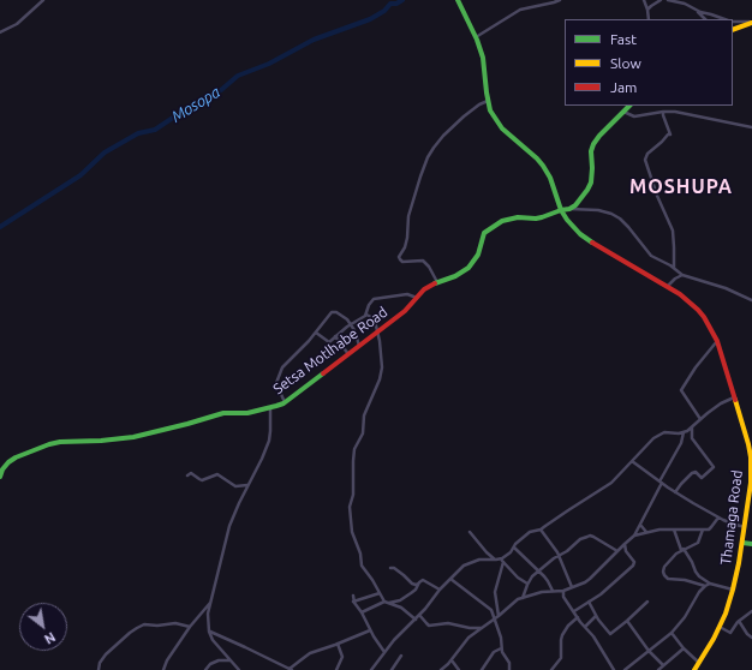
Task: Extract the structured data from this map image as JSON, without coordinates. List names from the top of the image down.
{
  "streets": {
    "street": ["Setsa Motlhabe Road", "Thamaga Road"]
  },
  "crossings": [
    ["Setsa Motlhabe Road", "Thamaga Road"]
  ],
  "districts": ["MOSHUPA"],
  "water": ["Mosopa"],
  "legend": ["Fast", "Slow", "Jam"],
  "north": "bottom right"
}
